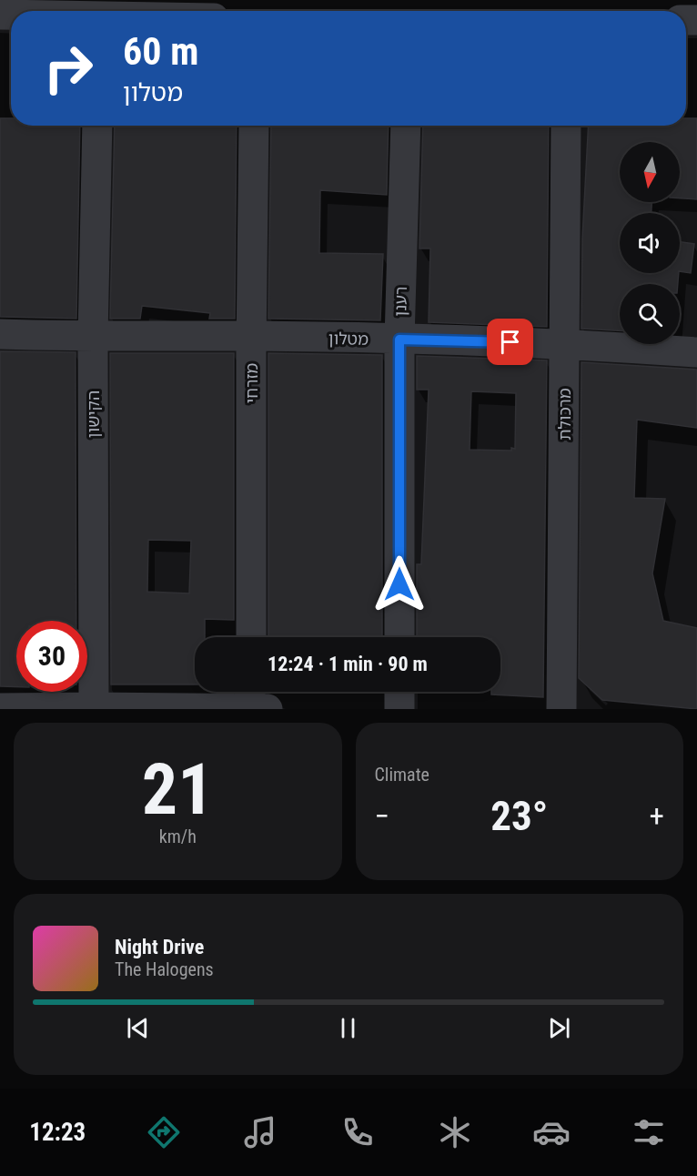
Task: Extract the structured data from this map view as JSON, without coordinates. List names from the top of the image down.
{
  "streets": {
    "street": [
      "רענן",
      "מטלון",
      "מזרחי",
      "הקישון",
      "מרכולת"
    ]
  },
  "crossings": [
    ["רענן", "מטלון"],
    ["מטלון", "מזרחי"],
    ["מטלון", "הקישון"],
    ["מטלון", "מרכולת"]
  ],
  "north": "bottom",
  "page": {
    "turn": ["60 m", "מטלון"],
    "limit": "30",
    "trip": "12:24 · 1 min · 90 m",
    "tile": [
      ["21", "km/h"],
      "Climate"
    ],
    "heat": ["−", "23°", "+"],
    "song": ["Night Drive", "The Halogens"],
    "tabs": "12:23"
  }
}
